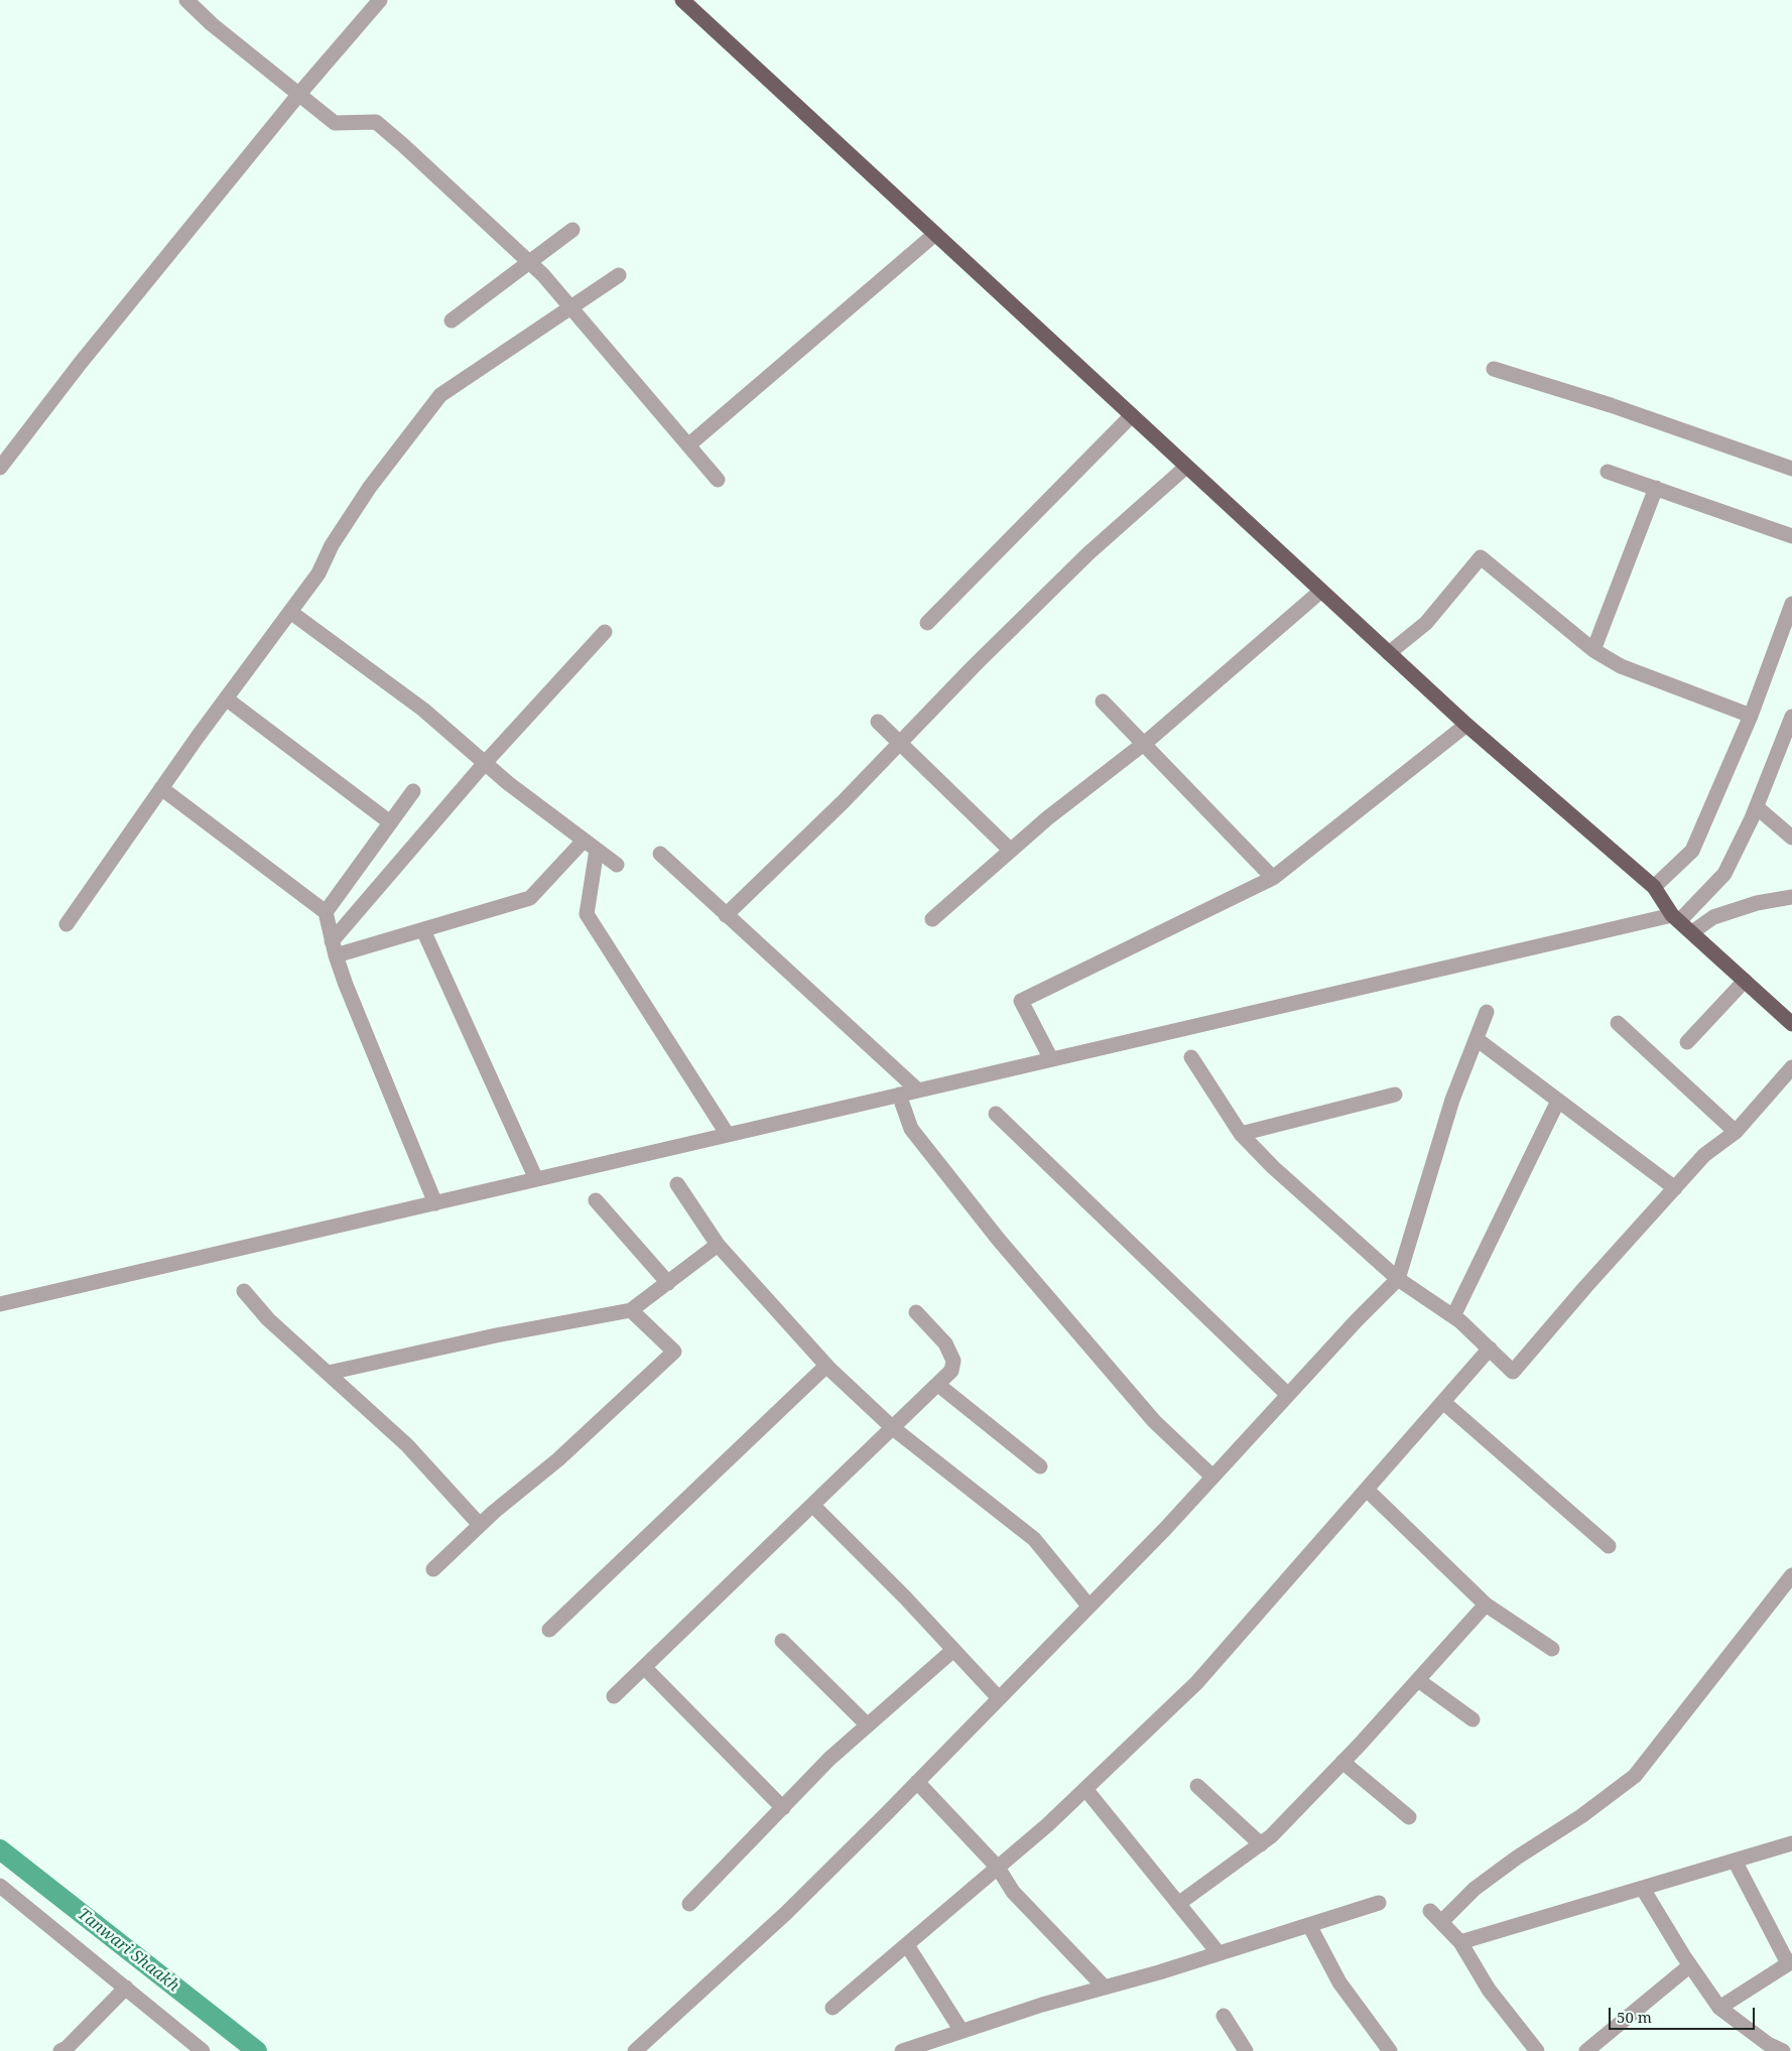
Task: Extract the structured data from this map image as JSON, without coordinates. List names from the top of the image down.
{
  "water": ["Tanwari Shaakh"],
  "scale_bar": "50 m"
}
